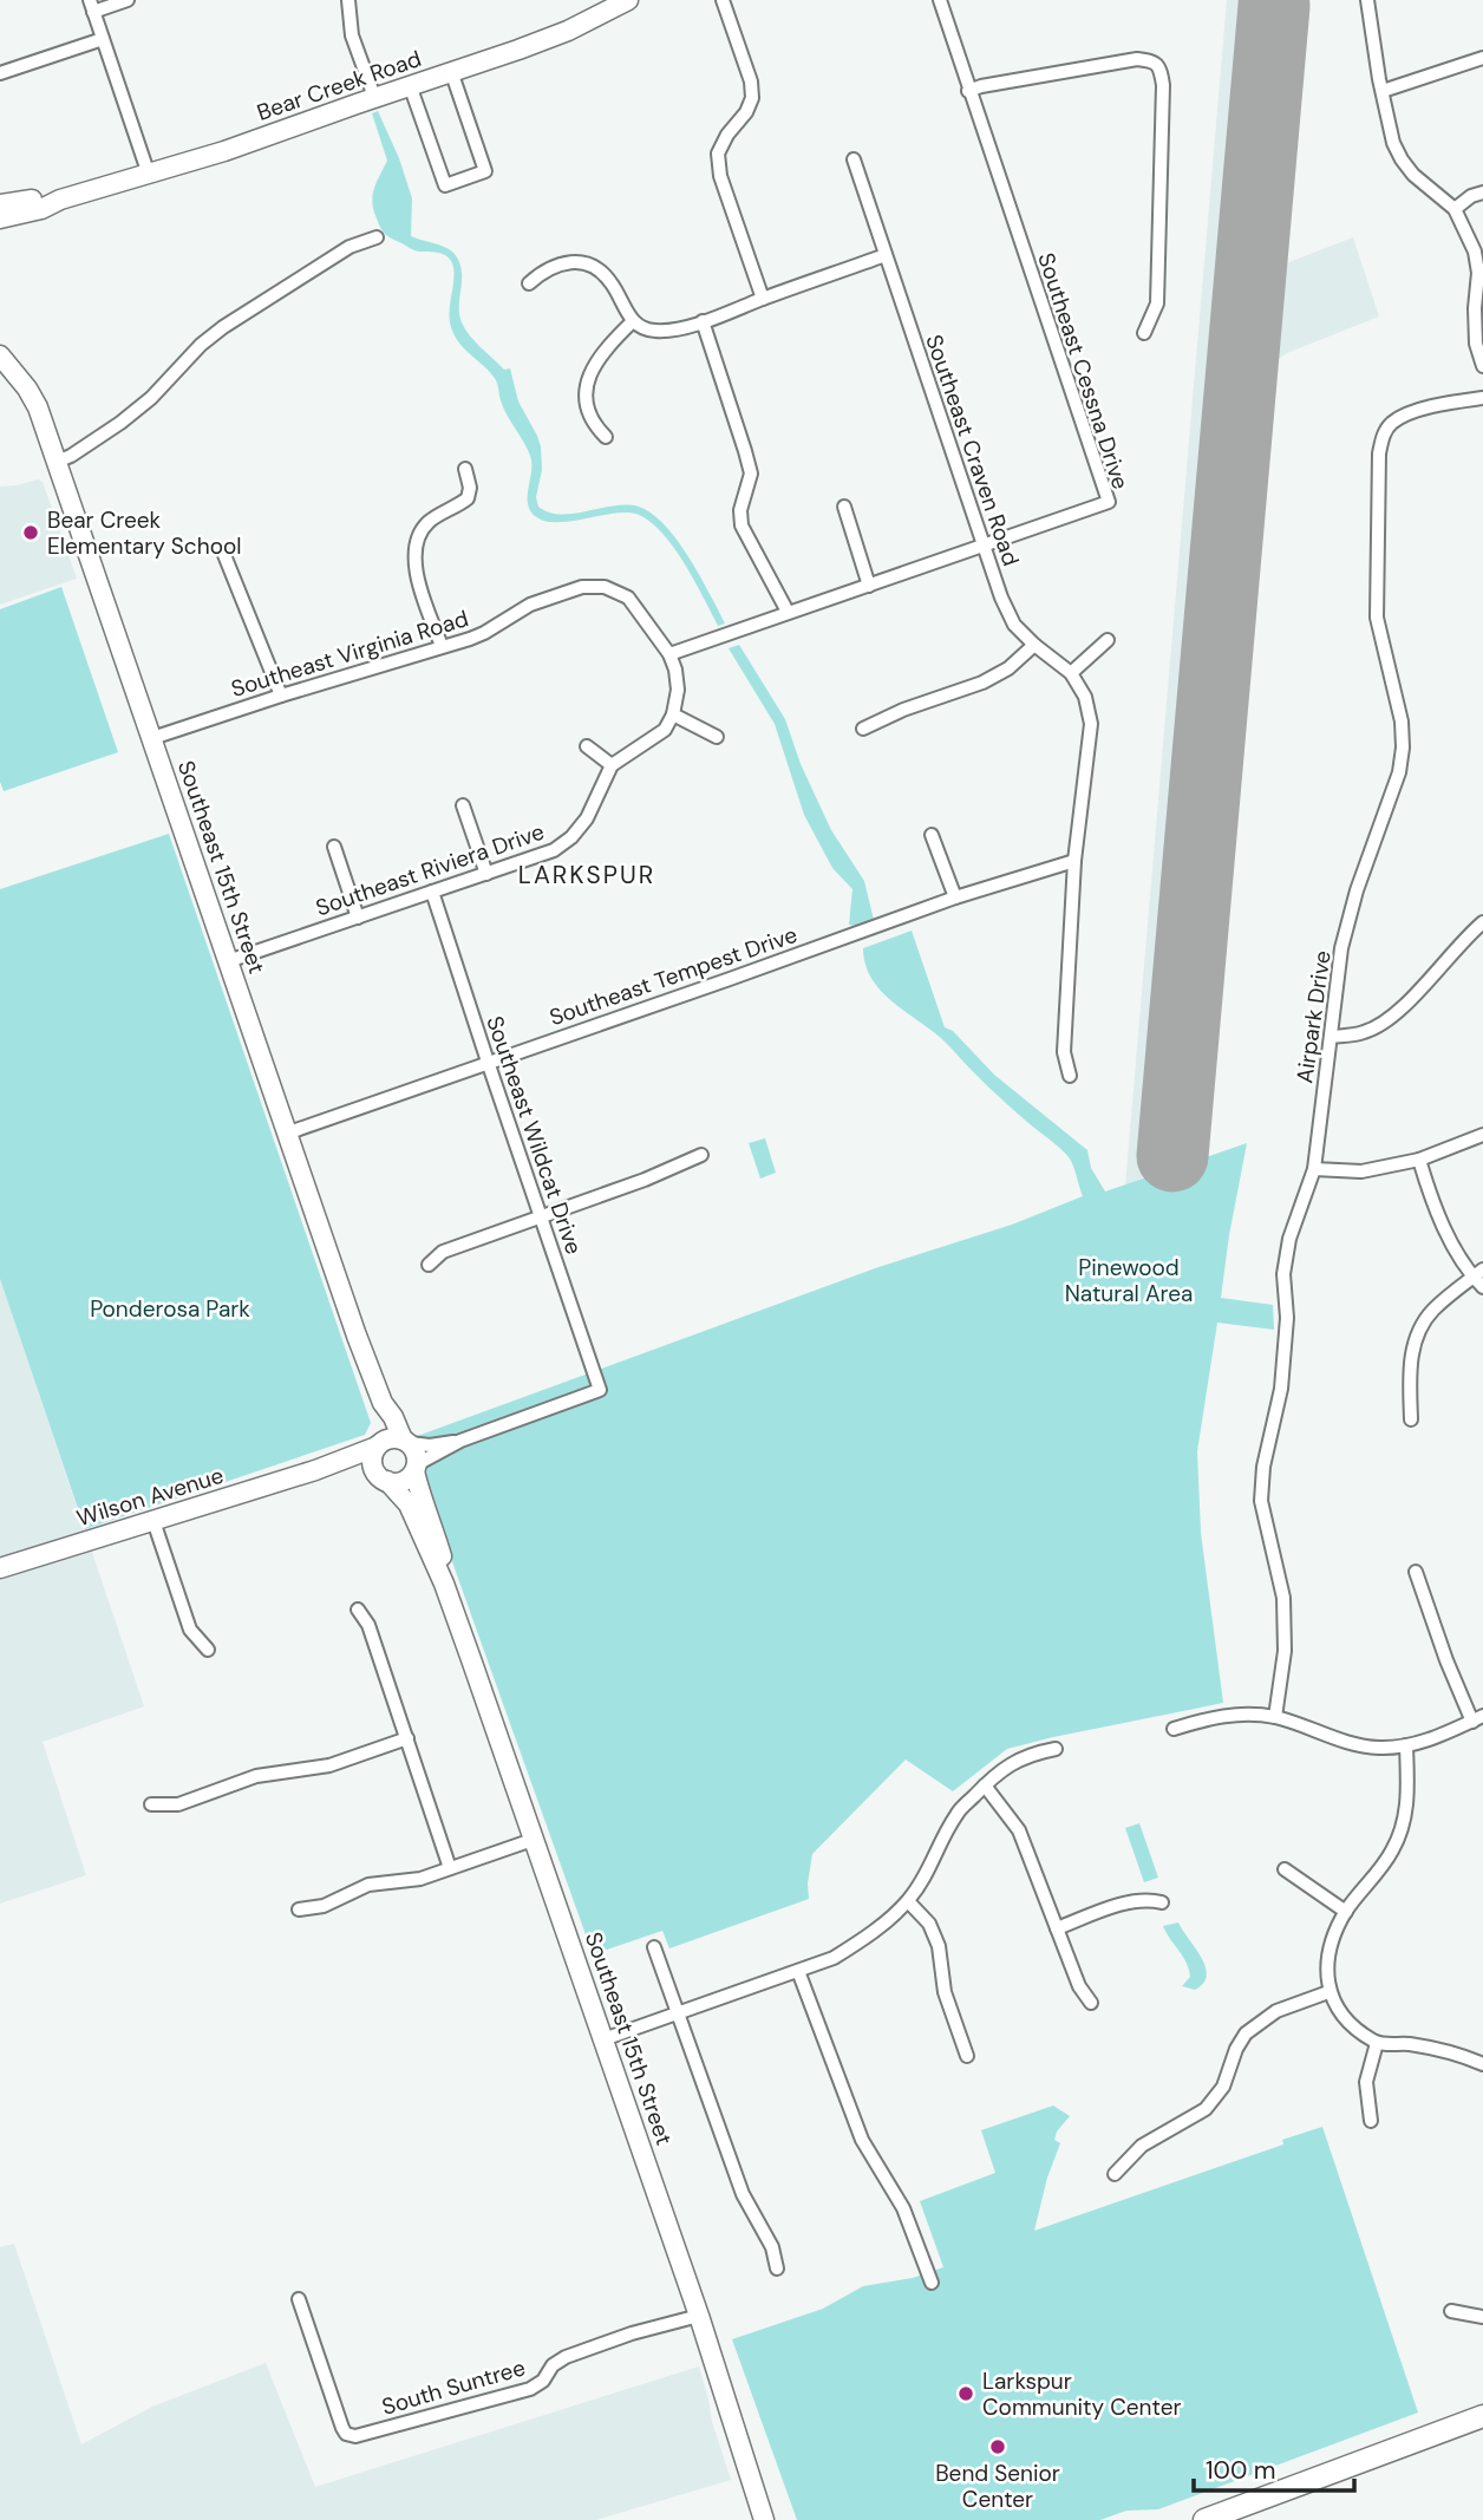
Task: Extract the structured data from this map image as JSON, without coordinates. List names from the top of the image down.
{
  "streets": {
    "main road": ["Bear Creek Road", "Southeast 15th Street", "Wilson Avenue"],
    "street": [
      "Southeast Cessna Drive",
      "Southeast Craven Road",
      "Southeast Virginia Road",
      "Southeast Riviera Drive",
      "Southeast Tempest Drive",
      "Airpark Drive",
      "Southeast Wildcat Drive",
      "South Suntree"
    ]
  },
  "crossings": [
    ["Southeast Cessna Drive", "Southeast Craven Road"],
    ["Southeast Cessna Drive", "Southeast Virginia Road"],
    ["Southeast Craven Road", "Southeast Tempest Drive"],
    ["Southeast Virginia Road", "Southeast 15th Street"],
    ["Southeast 15th Street", "Southeast Riviera Drive"],
    ["Southeast 15th Street", "Southeast Tempest Drive"],
    ["Southeast 15th Street", "Wilson Avenue"],
    ["Southeast 15th Street", "South Suntree"],
    ["Southeast Riviera Drive", "Southeast Wildcat Drive"],
    ["Southeast Tempest Drive", "Southeast Wildcat Drive"]
  ],
  "districts": ["LARKSPUR"],
  "parks": ["Pinewood Natural Area", "Ponderosa Park"],
  "places": ["Bear Creek Elementary School", "Larkspur Community Center", "Bend Senior Center"],
  "scale_bar": "100 m"
}
